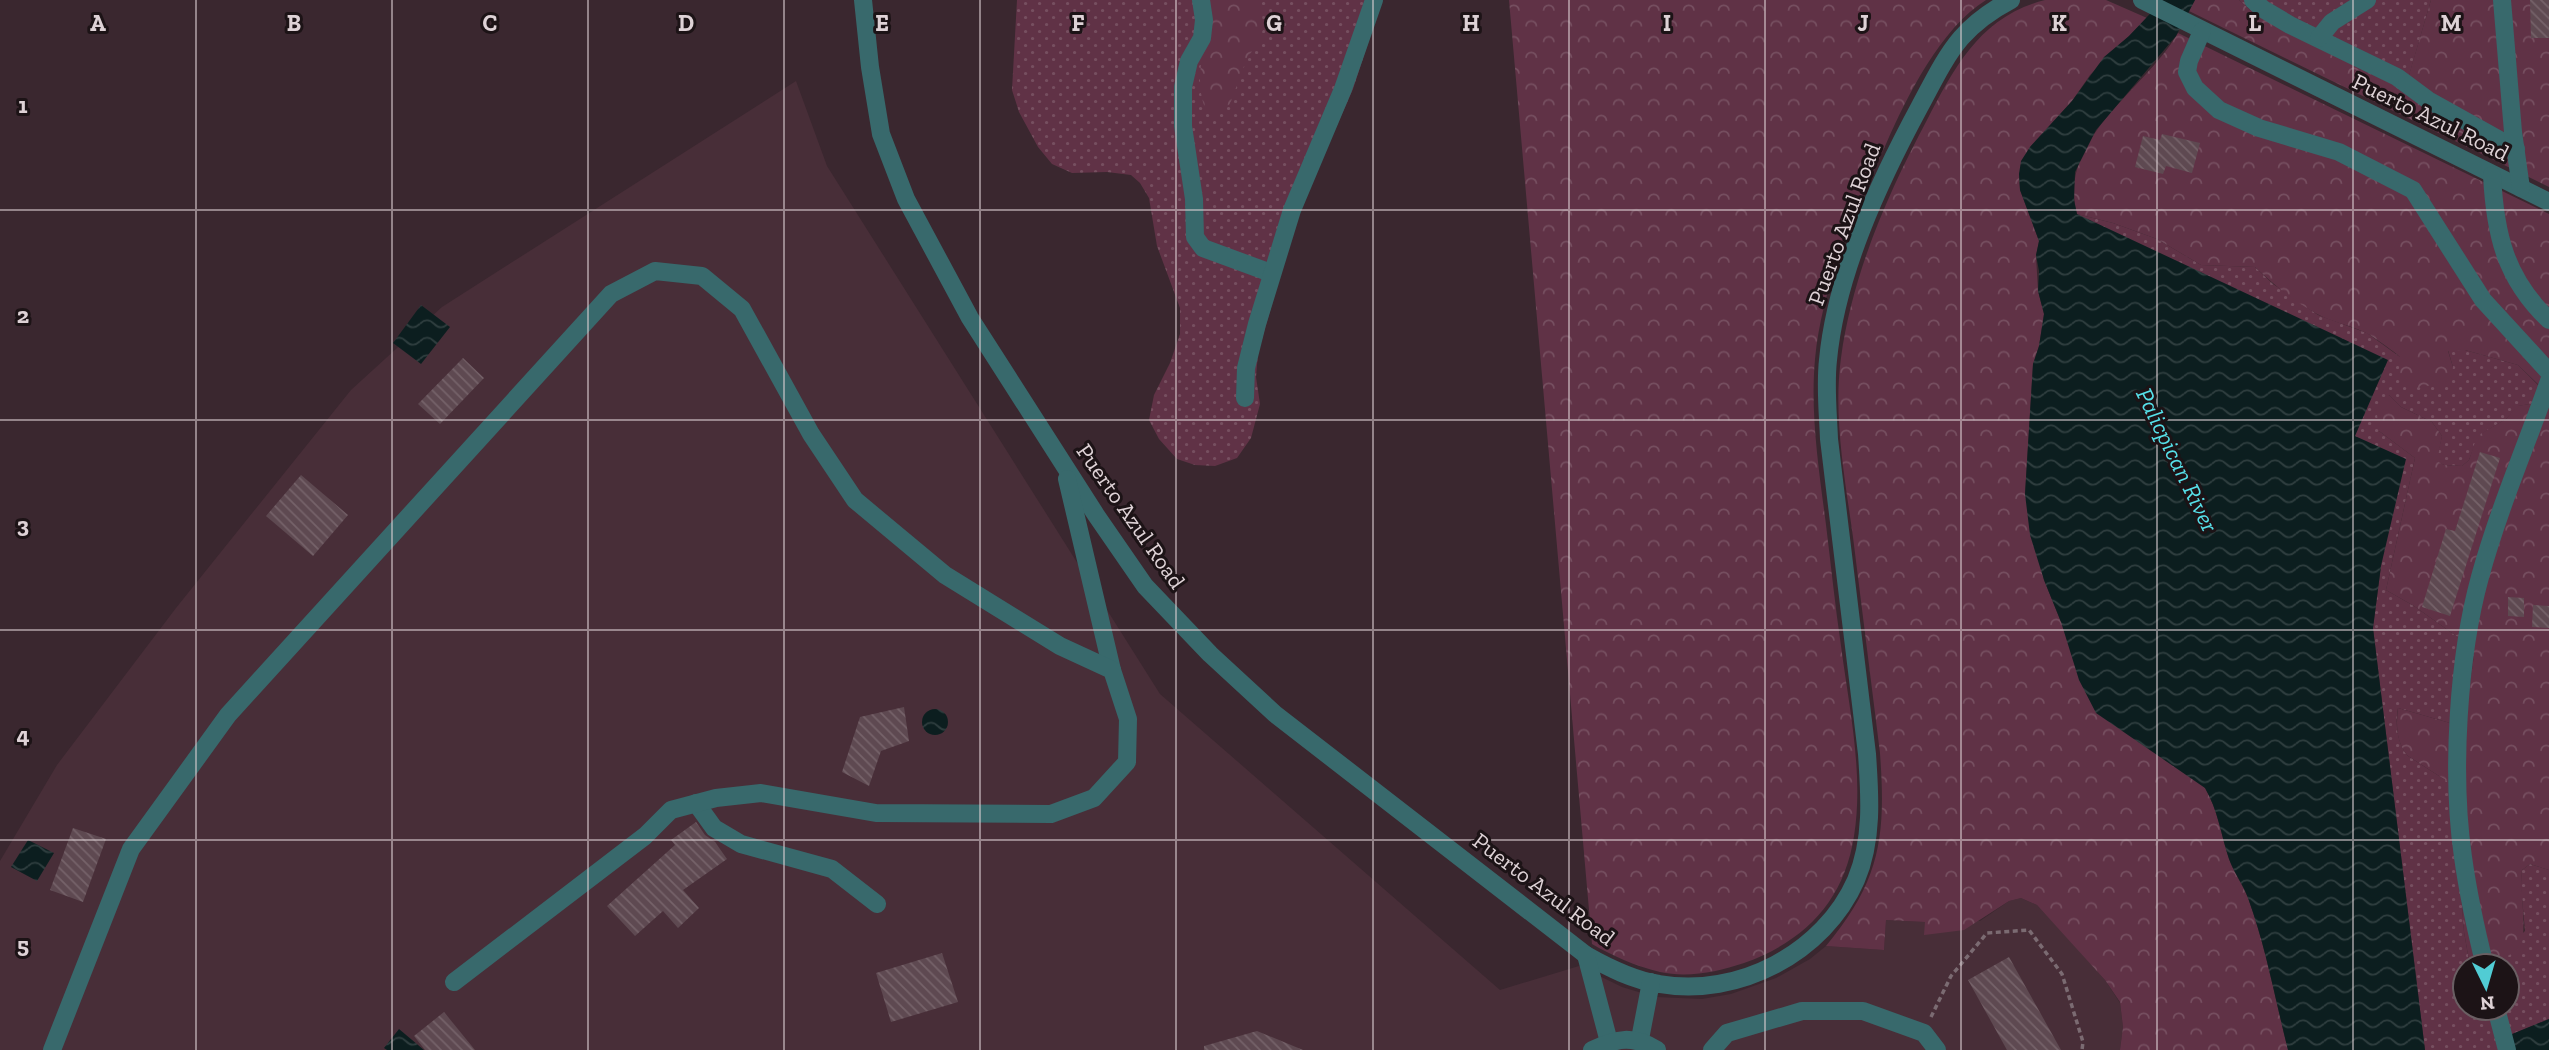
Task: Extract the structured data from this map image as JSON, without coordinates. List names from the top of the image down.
{
  "streets": {
    "street": ["Puerto Azul Road"]
  },
  "water": ["Palicpican River"],
  "north": "bottom",
  "grid": {
    "columns": [
      "A",
      "B",
      "C",
      "D",
      "E",
      "F",
      "G",
      "H",
      "I",
      "J",
      "K",
      "L",
      "M"
    ],
    "rows": [
      "1",
      "2",
      "3",
      "4",
      "5"
    ]
  }
}
